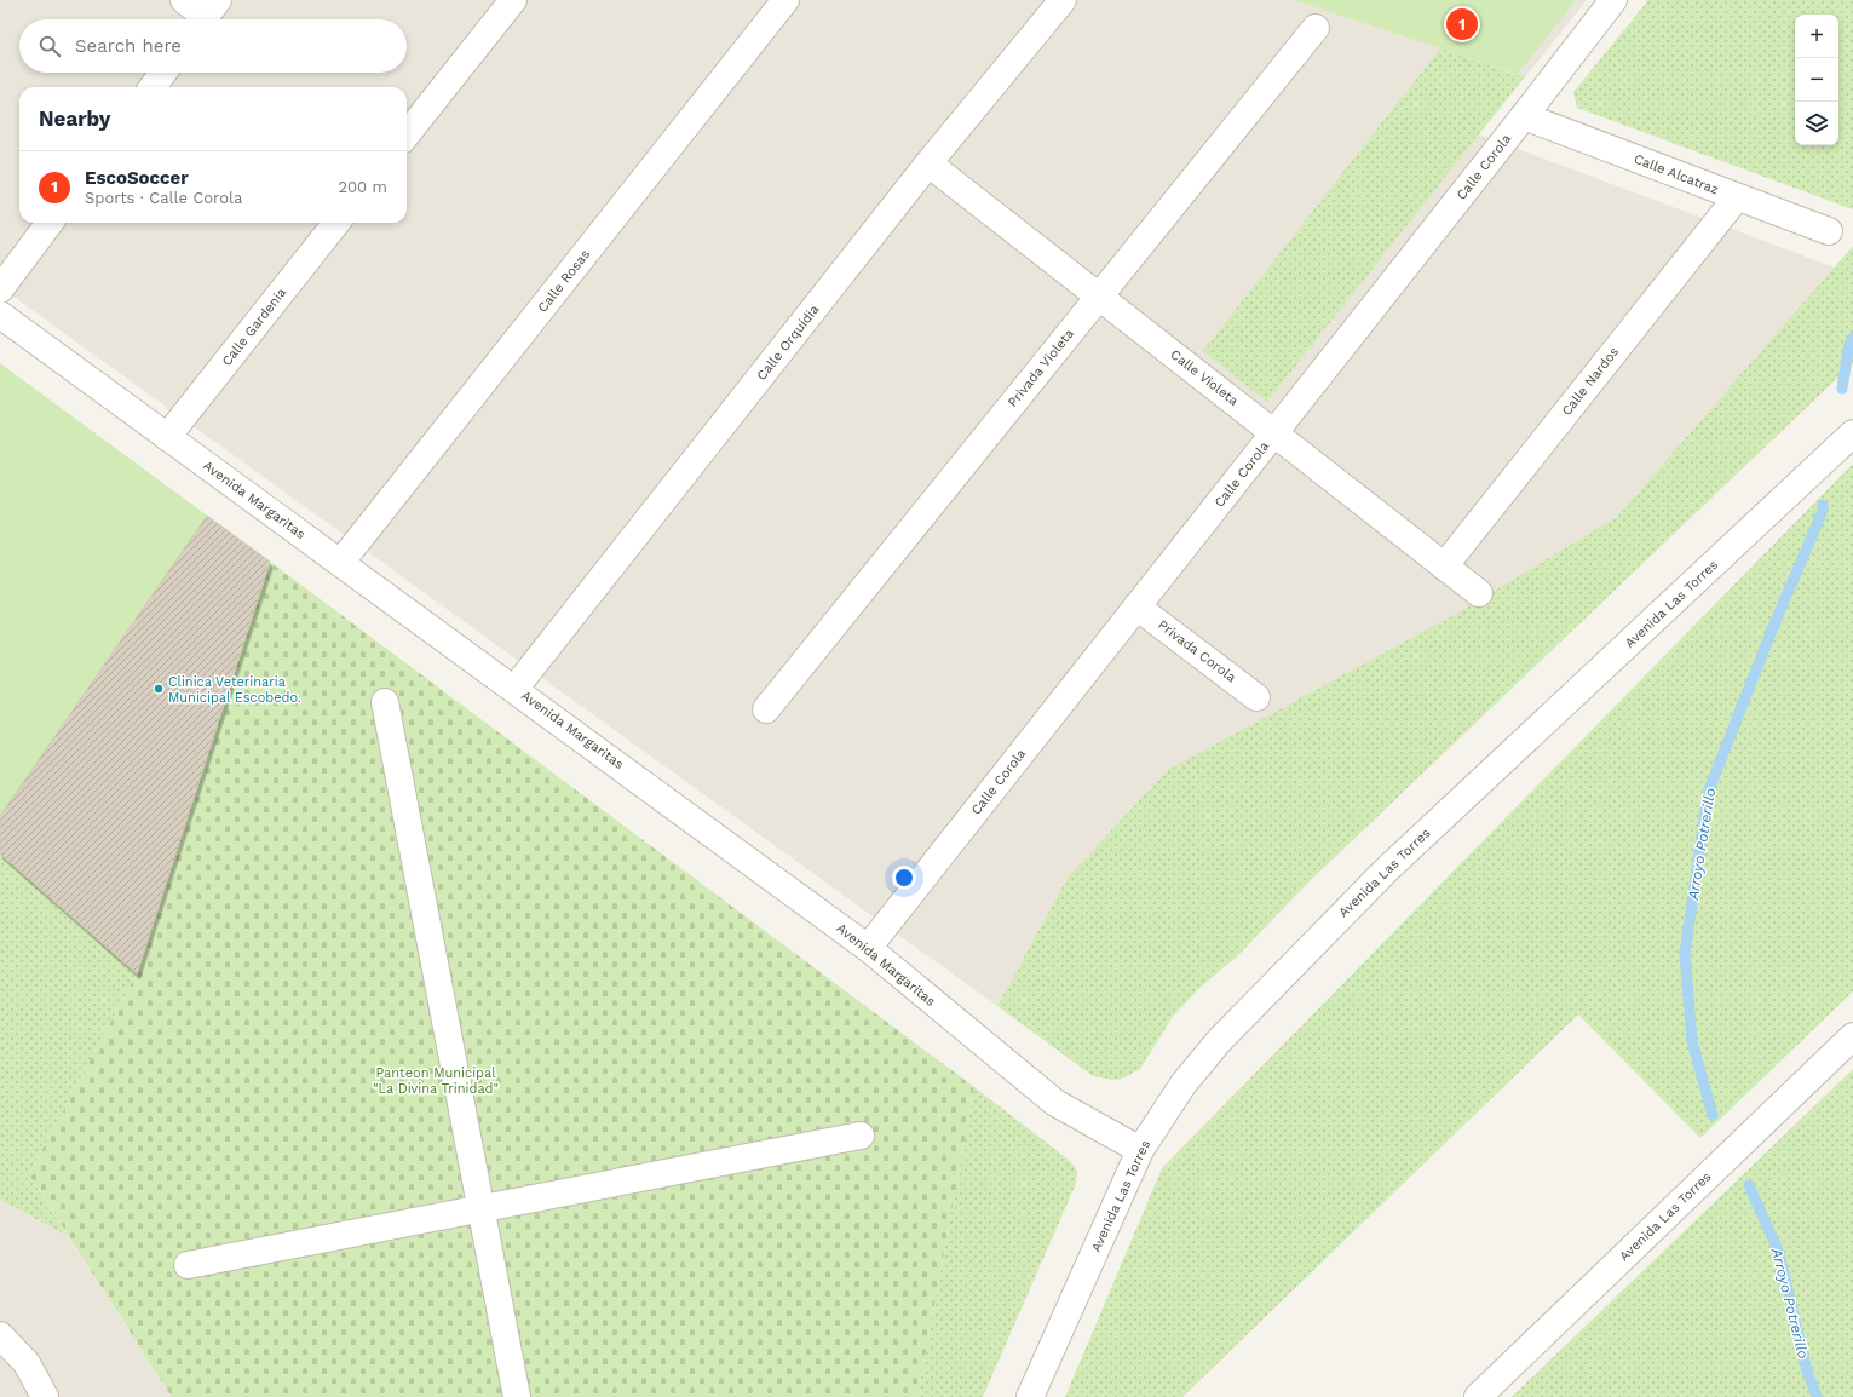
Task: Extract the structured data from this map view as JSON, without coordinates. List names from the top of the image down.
{
  "streets": {
    "street": [
      "Calle Corola",
      "Calle Alcatraz",
      "Calle Rosas",
      "Calle Gardenia",
      "Calle Orquídia",
      "Privada Violeta",
      "Calle Violeta",
      "Calle Nardos",
      "Avenida Margaritas",
      "Avenida Las Torres",
      "Privada Corola"
    ]
  },
  "crossings": [
    ["Calle Corola", "Calle Alcatraz"],
    ["Calle Corola", "Calle Violeta"],
    ["Calle Corola", "Avenida Margaritas"],
    ["Calle Corola", "Privada Corola"],
    ["Calle Alcatraz", "Calle Nardos"],
    ["Calle Rosas", "Avenida Margaritas"],
    ["Calle Gardenia", "Avenida Margaritas"],
    ["Calle Orquídia", "Calle Violeta"],
    ["Calle Orquídia", "Avenida Margaritas"],
    ["Privada Violeta", "Calle Violeta"],
    ["Calle Violeta", "Calle Nardos"],
    ["Avenida Margaritas", "Avenida Las Torres"]
  ],
  "water": ["Arroyo Potrerillo"],
  "parks": ["Panteon Municipal \"La Divina Trinidad\""],
  "places": ["Clinica Veterinaria Municipal Escobedo."],
  "page": {
    "pins": "1",
    "map_buttons": ["+", "−"],
    "search": "Search here",
    "heading": "Nearby",
    "list": [
      {
        "mark": "1",
        "name": "EscoSoccer",
        "note": "Sports · Calle Corola",
        "value": "200 m"
      }
    ]
  }
}
